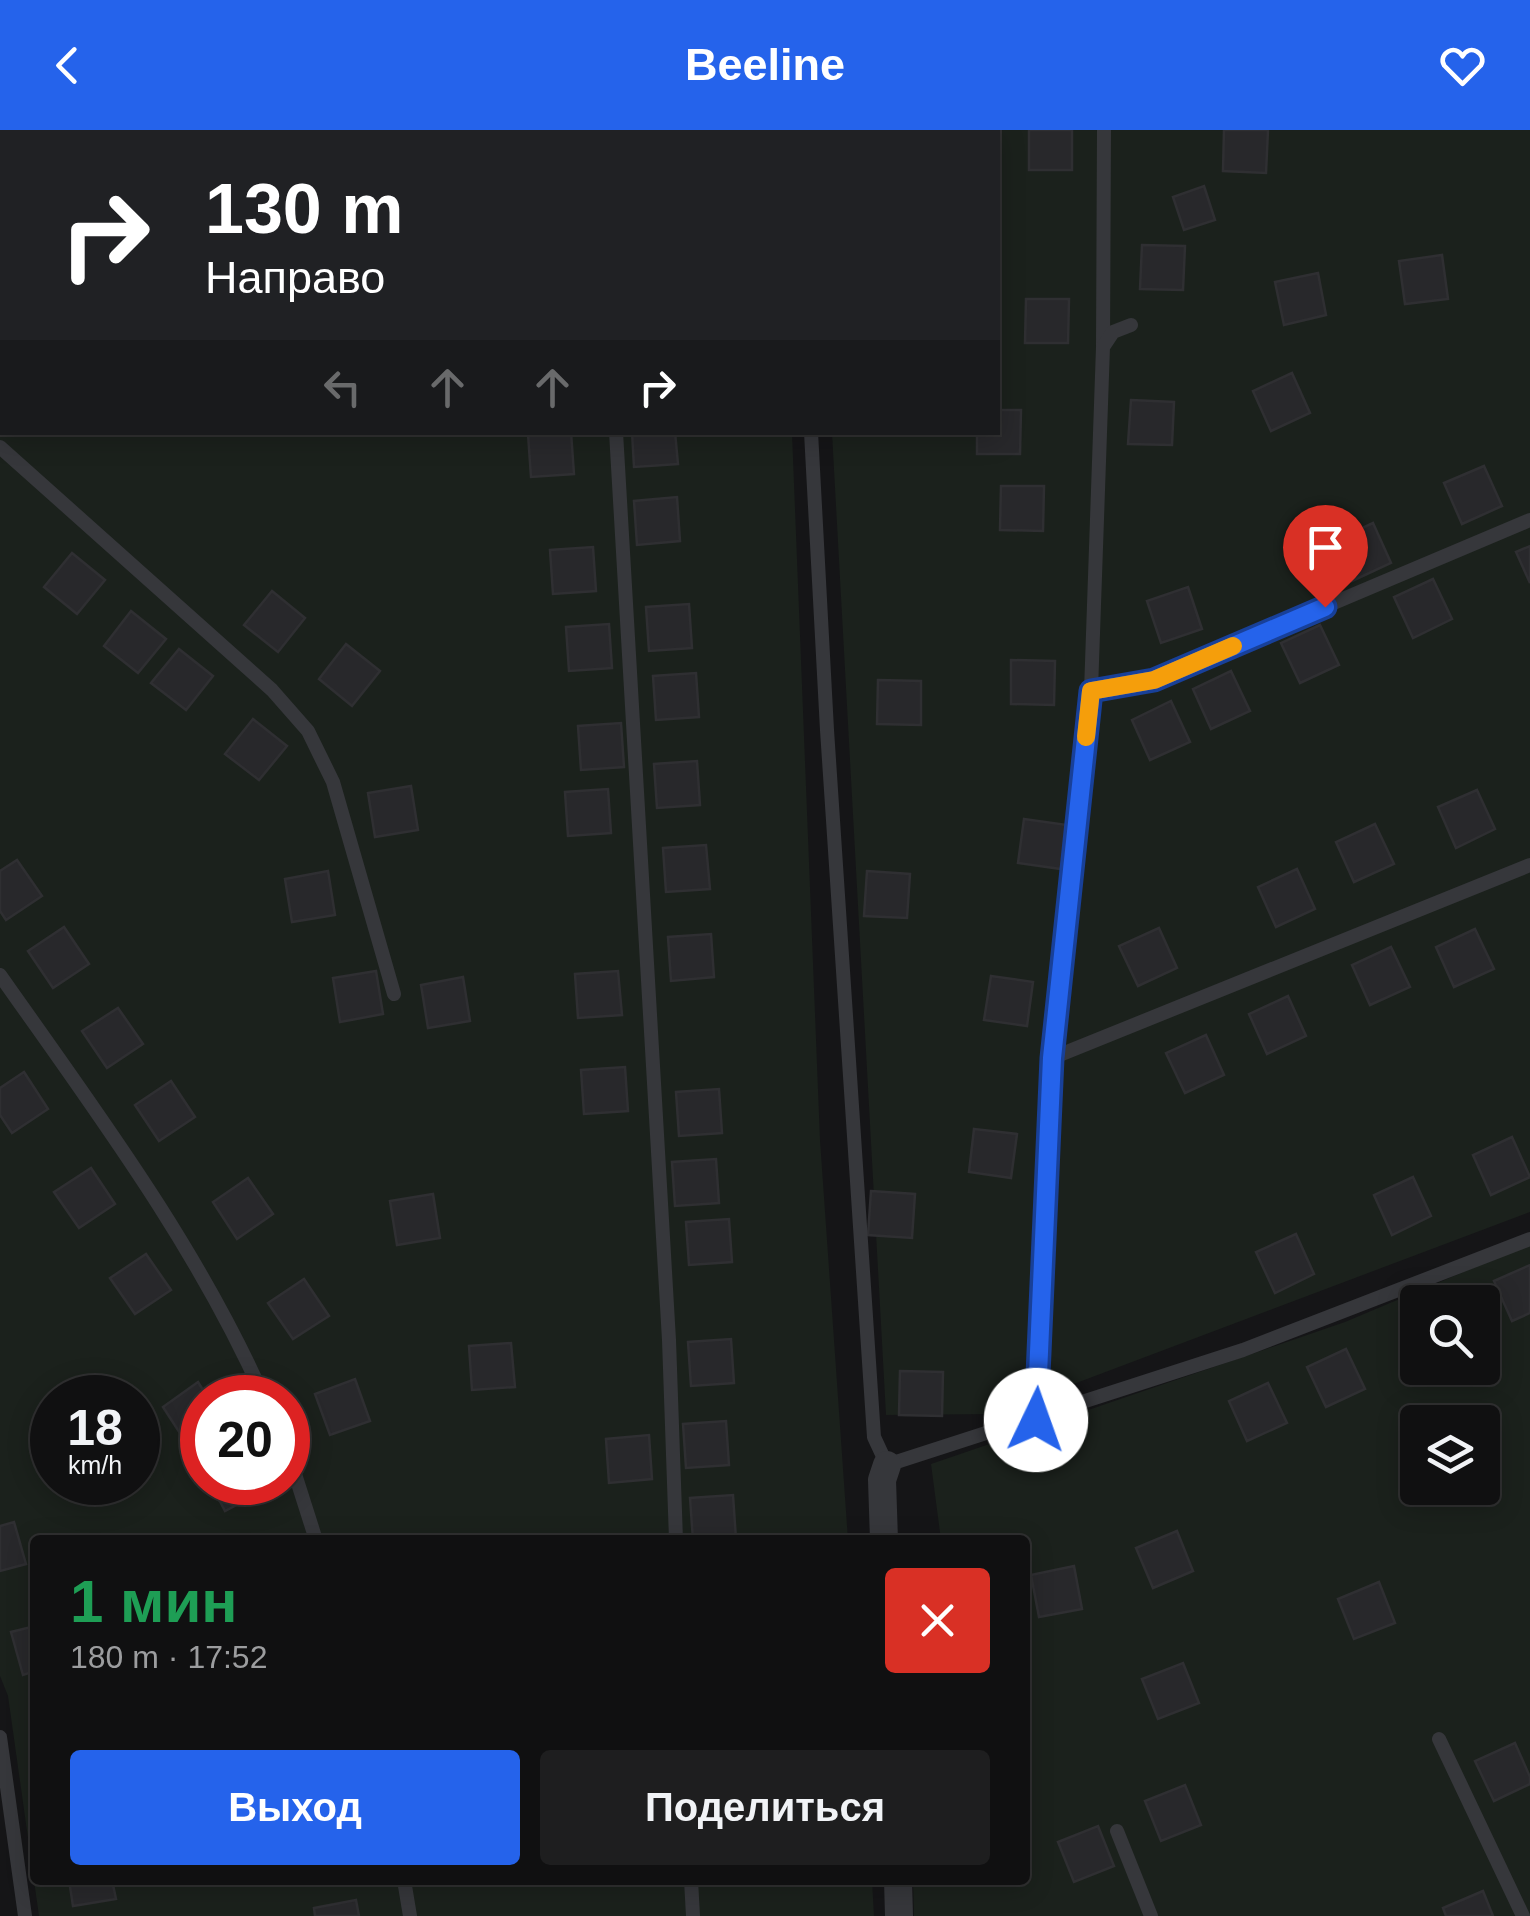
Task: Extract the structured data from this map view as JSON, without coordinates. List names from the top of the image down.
{
  "page": {
    "header": "Beeline",
    "turn": ["130 m", "Направо"],
    "speed": "18 km/h",
    "limit": "20",
    "heading": ["1 мин", "180 m · 17:52"],
    "buttons": ["Выход", "Поделиться"]
  }
}
